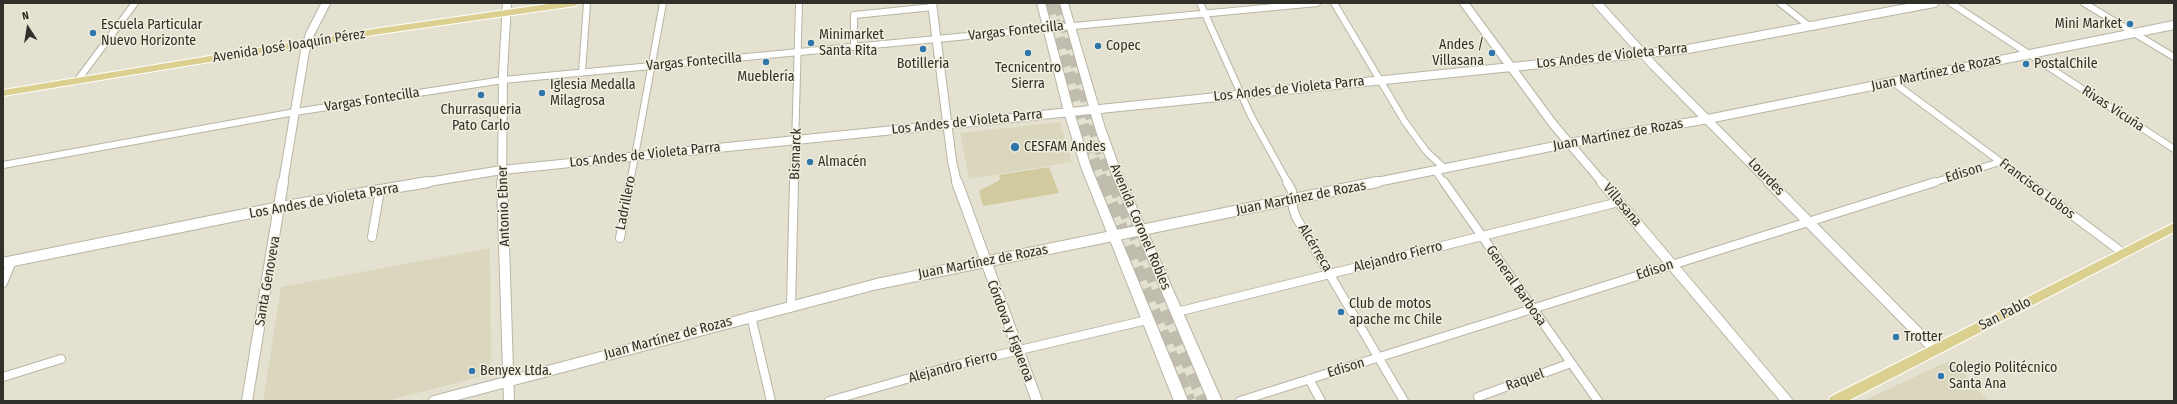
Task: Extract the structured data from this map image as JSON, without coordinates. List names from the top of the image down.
{
  "streets": {
    "main road": ["Avenida José Joaquín Pérez", "Avenida Coronel Robles", "San Pablo"],
    "street": [
      "Vargas Fontecilla",
      "Los Andes de Violeta Parra",
      "Juan Martínez de Rozas",
      "Rivas Vicuña",
      "Bismarck",
      "Edison",
      "Lourdes",
      "Francisco Lobos",
      "Ladrillero",
      "Villasana",
      "Antonio Ebner",
      "Alcérreca",
      "Alejandro Fierro",
      "Santa Genoveva",
      "General Barbosa",
      "Córdova y Figueroa",
      "Raquel"
    ]
  },
  "crossings": [
    ["Vargas Fontecilla", "Bismarck"],
    ["Vargas Fontecilla", "Ladrillero"],
    ["Vargas Fontecilla", "Antonio Ebner"],
    ["Vargas Fontecilla", "Avenida Coronel Robles"],
    ["Vargas Fontecilla", "Alcérreca"],
    ["Vargas Fontecilla", "Santa Genoveva"],
    ["Vargas Fontecilla", "Córdova y Figueroa"],
    ["Avenida José Joaquín Pérez", "Antonio Ebner"],
    ["Avenida José Joaquín Pérez", "Santa Genoveva"],
    ["Los Andes de Violeta Parra", "Bismarck"],
    ["Los Andes de Violeta Parra", "Lourdes"],
    ["Los Andes de Violeta Parra", "Ladrillero"],
    ["Los Andes de Violeta Parra", "Villasana"],
    ["Los Andes de Violeta Parra", "Antonio Ebner"],
    ["Los Andes de Violeta Parra", "Avenida Coronel Robles"],
    ["Los Andes de Violeta Parra", "Alcérreca"],
    ["Los Andes de Violeta Parra", "Santa Genoveva"],
    ["Los Andes de Violeta Parra", "General Barbosa"],
    ["Los Andes de Violeta Parra", "Córdova y Figueroa"],
    ["Juan Martínez de Rozas", "Rivas Vicuña"],
    ["Juan Martínez de Rozas", "Bismarck"],
    ["Juan Martínez de Rozas", "Lourdes"],
    ["Juan Martínez de Rozas", "Francisco Lobos"],
    ["Juan Martínez de Rozas", "Villasana"],
    ["Juan Martínez de Rozas", "Antonio Ebner"],
    ["Juan Martínez de Rozas", "Avenida Coronel Robles"],
    ["Juan Martínez de Rozas", "Alcérreca"],
    ["Juan Martínez de Rozas", "General Barbosa"],
    ["Juan Martínez de Rozas", "Córdova y Figueroa"],
    ["Edison", "Lourdes"],
    ["Edison", "Francisco Lobos"],
    ["Edison", "Villasana"],
    ["Edison", "Alcérreca"],
    ["Edison", "General Barbosa"],
    ["Lourdes", "San Pablo"],
    ["Francisco Lobos", "San Pablo"],
    ["Villasana", "Alejandro Fierro"],
    ["Avenida Coronel Robles", "Alejandro Fierro"],
    ["Alcérreca", "Alejandro Fierro"],
    ["Alejandro Fierro", "General Barbosa"],
    ["Alejandro Fierro", "Córdova y Figueroa"],
    ["General Barbosa", "Raquel"]
  ],
  "places": [
    "Mini Market",
    "Escuela Particular Nuevo Horizonte",
    "Minimarket Santa Rita",
    "Copec",
    "Botilleria",
    "Tecnicentro Sierra",
    "Andes / Villasana",
    "Mueblería",
    "PostalChile",
    "Iglesia Medalla Milagrosa",
    "Churrasqueria Pato Carlo",
    "CESFAM Andes",
    "Almacén",
    "Club de motos apache mc Chile",
    "Trotter",
    "Benyex Ltda.",
    "Colegio Politécnico Santa Ana"
  ],
  "north": "top"
}
